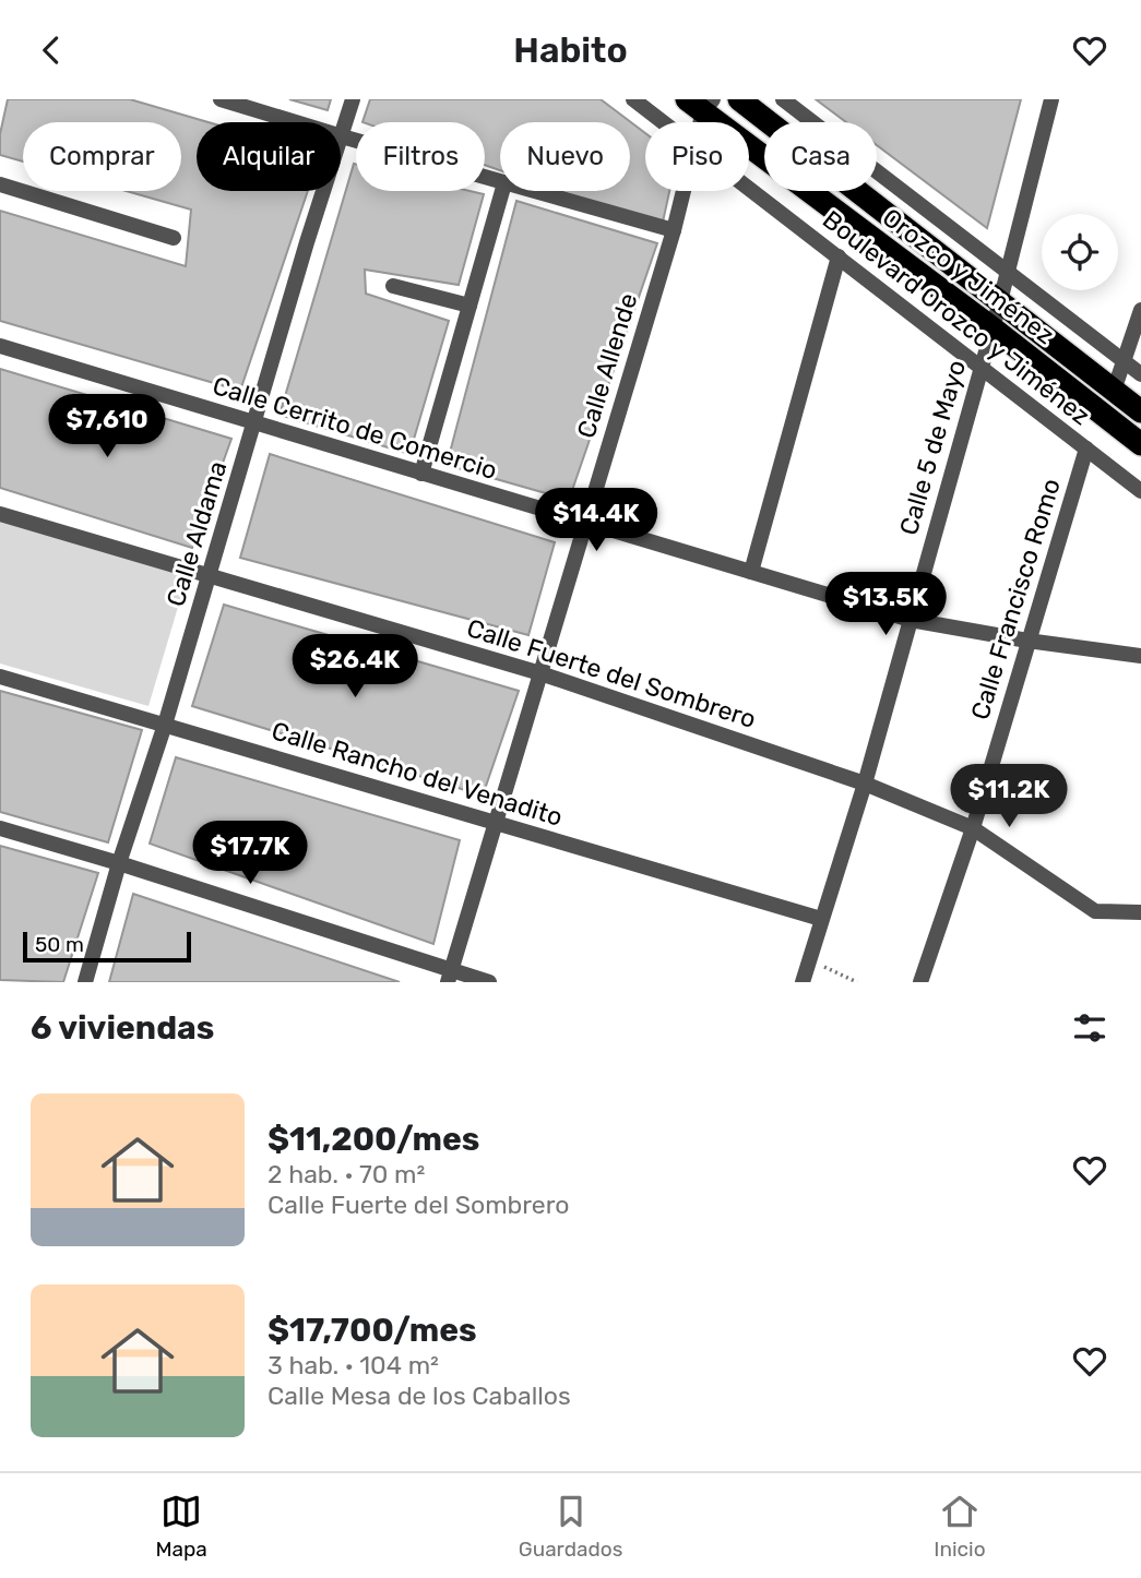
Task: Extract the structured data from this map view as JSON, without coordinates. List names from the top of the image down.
{
  "streets": {
    "highway": ["Orozco y Jiménez"],
    "street": [
      "Boulevard Orozco y Jiménez",
      "Calle Allende",
      "Calle Cerrito de Comercio",
      "Calle 5 de Mayo",
      "Calle Aldama",
      "Calle Francisco Romo",
      "Calle Fuerte del Sombrero",
      "Calle Rancho del Venadito"
    ]
  },
  "crossings": [
    ["Orozco y Jiménez", "Calle 5 de Mayo"],
    ["Boulevard Orozco y Jiménez", "Calle 5 de Mayo"],
    ["Boulevard Orozco y Jiménez", "Calle Francisco Romo"],
    ["Calle Allende", "Calle Cerrito de Comercio"],
    ["Calle Allende", "Calle Fuerte del Sombrero"],
    ["Calle Allende", "Calle Rancho del Venadito"],
    ["Calle Cerrito de Comercio", "Calle 5 de Mayo"],
    ["Calle Cerrito de Comercio", "Calle Aldama"],
    ["Calle Cerrito de Comercio", "Calle Francisco Romo"],
    ["Calle 5 de Mayo", "Calle Fuerte del Sombrero"],
    ["Calle 5 de Mayo", "Calle Rancho del Venadito"],
    ["Calle Aldama", "Calle Fuerte del Sombrero"],
    ["Calle Aldama", "Calle Rancho del Venadito"],
    ["Calle Francisco Romo", "Calle Fuerte del Sombrero"]
  ],
  "scale_bar": "50 m",
  "page": {
    "header": "Habito",
    "chip": [
      "Comprar",
      "Alquilar",
      "Filtros",
      "Nuevo",
      "Piso",
      "Casa"
    ],
    "price": [
      "$7,610",
      "$14.4K",
      "$13.5K",
      "$26.4K",
      "$11.2K",
      "$17.7K"
    ],
    "scale": "50 m",
    "heading": "6 viviendas",
    "list": [
      {
        "name": "$11,200/mes",
        "note": "2 hab. · 70 m² · Calle Fuerte del Sombrero"
      },
      {
        "name": "$17,700/mes",
        "note": "3 hab. · 104 m² · Calle Mesa de los Caballos"
      }
    ],
    "tabs": ["Mapa", "Guardados", "Inicio"]
  }
}
